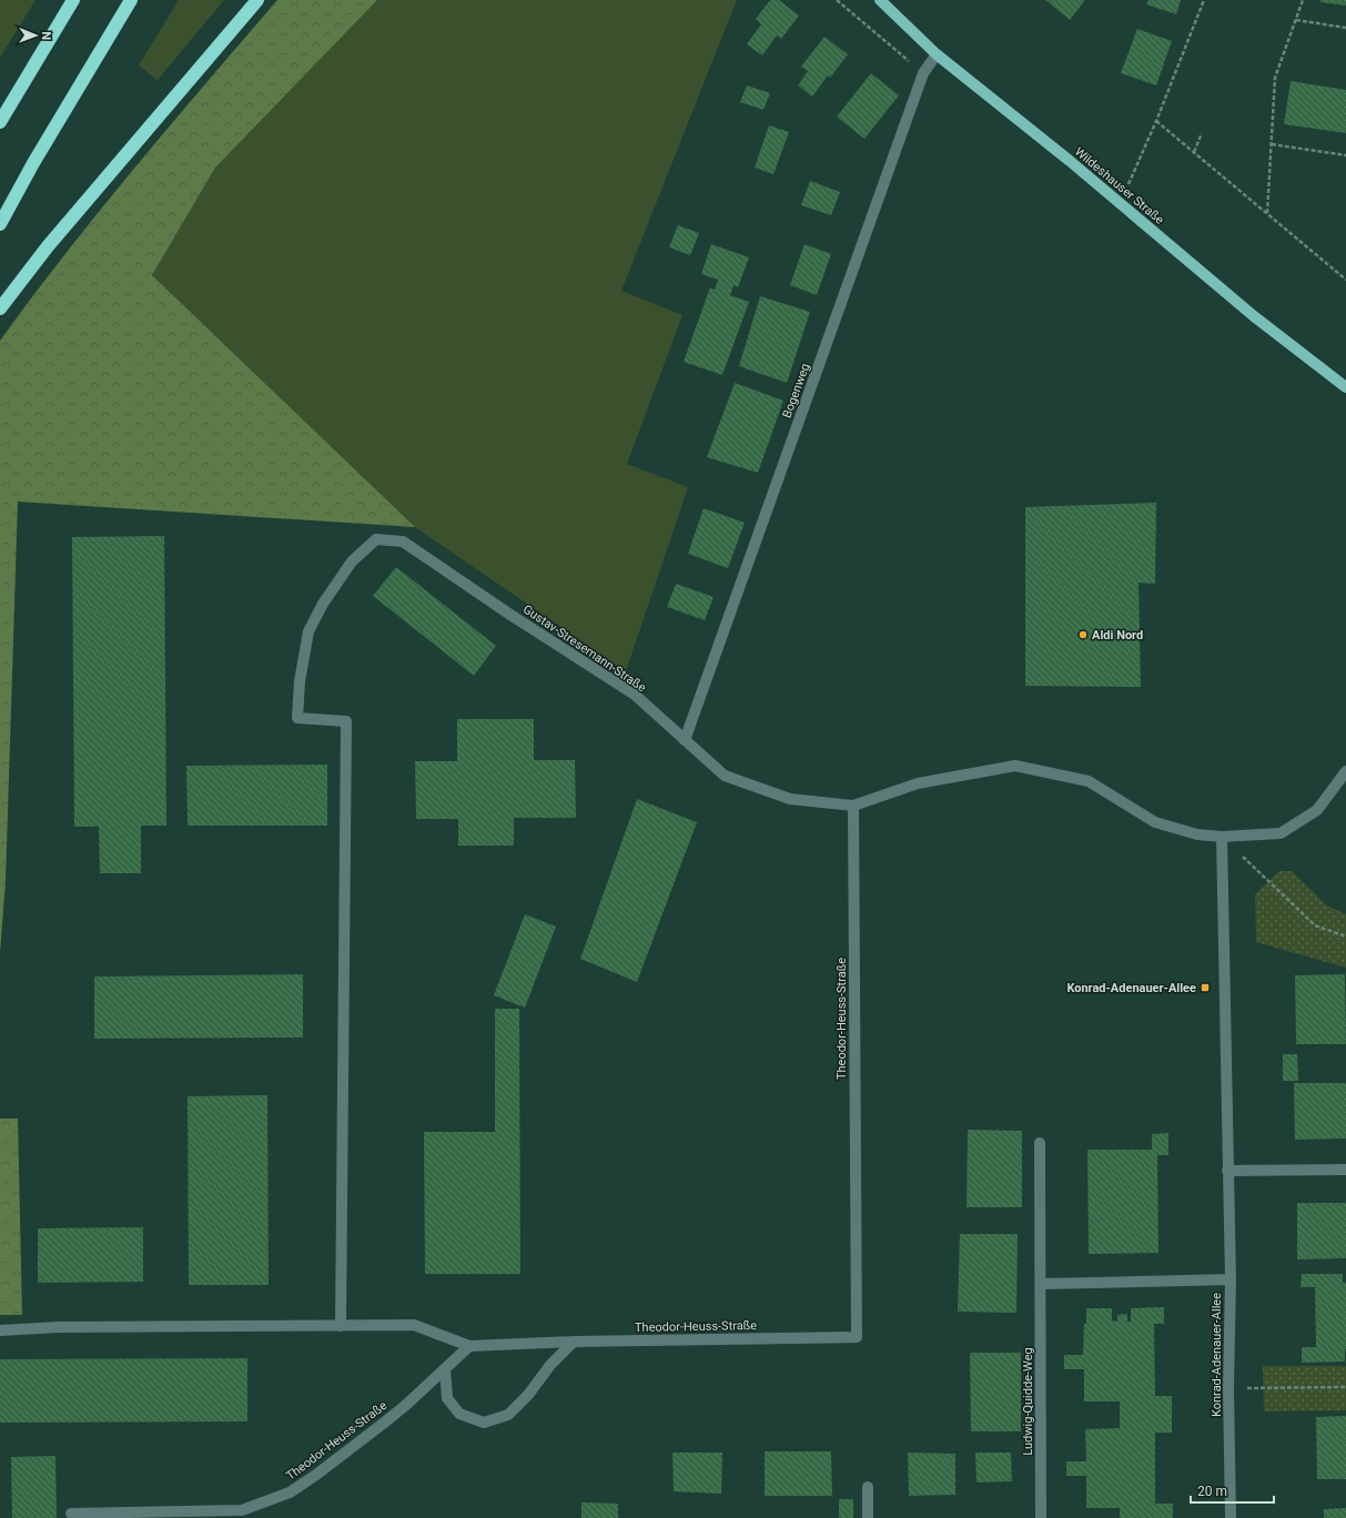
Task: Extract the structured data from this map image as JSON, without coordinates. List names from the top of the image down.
{
  "streets": {
    "main road": ["Wildeshauser Straße"],
    "street": [
      "Bogenweg",
      "Gustav-Stresemann-Straße",
      "Theodor-Heuss-Straße",
      "Konrad-Adenauer-Allee",
      "Ludwig-Quidde-Weg"
    ]
  },
  "crossings": [
    ["Wildeshauser Straße", "Bogenweg"],
    ["Bogenweg", "Gustav-Stresemann-Straße"],
    ["Gustav-Stresemann-Straße", "Theodor-Heuss-Straße"]
  ],
  "places": {
    "other": ["Aldi Nord"],
    "transit": ["Konrad-Adenauer-Allee"]
  },
  "scale_bar": "20 m",
  "north": "right"
}
